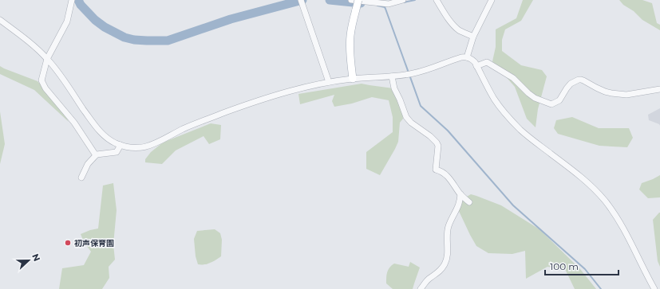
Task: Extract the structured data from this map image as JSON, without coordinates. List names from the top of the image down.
{
  "places": ["初声保育園"],
  "scale_bar": "100 m",
  "north": "right"
}
